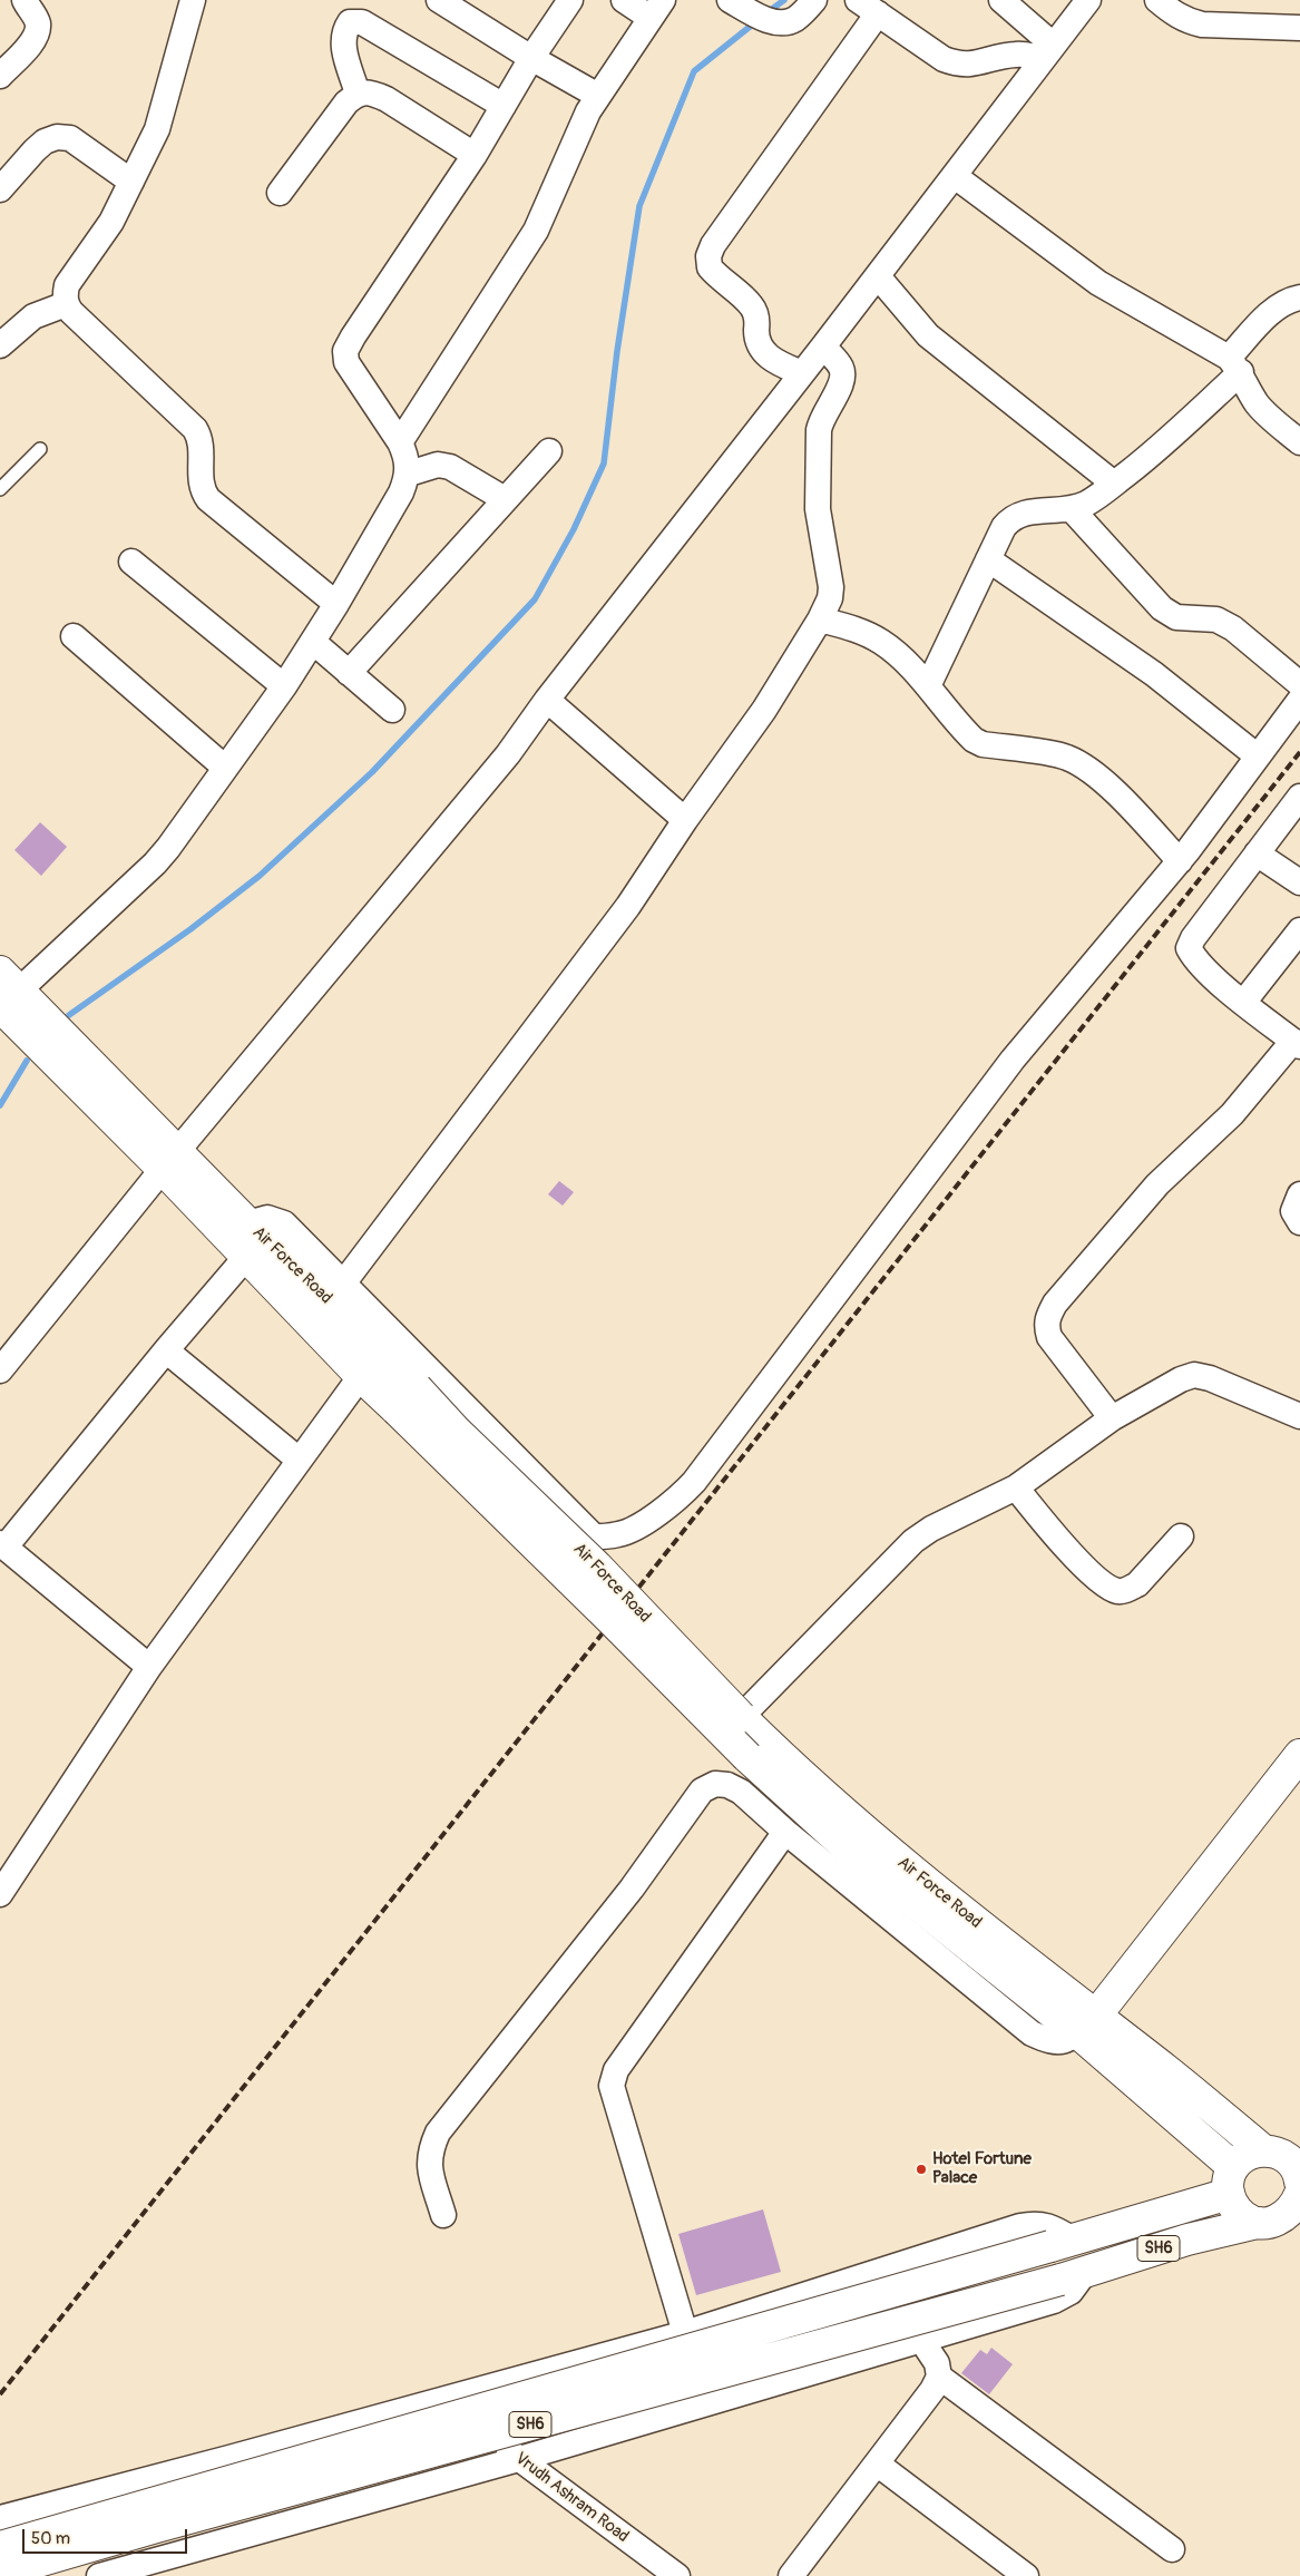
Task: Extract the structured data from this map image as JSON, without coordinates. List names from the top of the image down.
{
  "streets": {
    "main road": ["Air Force Road", "SH6"],
    "street": ["Vrudh Ashram Road"]
  },
  "crossings": [
    ["Air Force Road", "SH6"]
  ],
  "places": ["Hotel Fortune Palace"],
  "scale_bar": "50 m"
}
